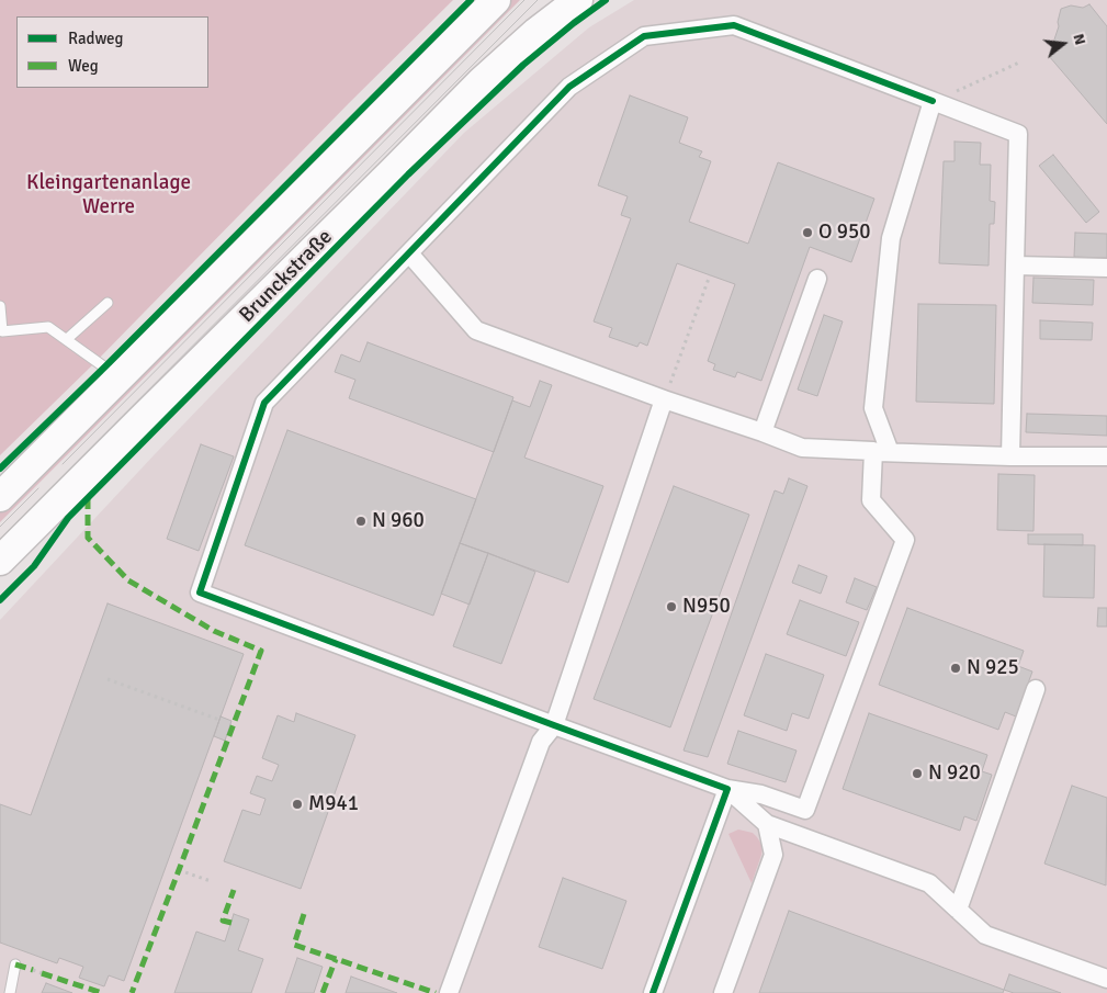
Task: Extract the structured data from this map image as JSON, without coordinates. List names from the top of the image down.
{
  "streets": {
    "main road": ["Brunckstraße"]
  },
  "parks": ["Kleingartenanlage Werre"],
  "places": [
    "O 950",
    "N 960",
    "N950",
    "N 925",
    "N 920",
    "M941"
  ],
  "legend": ["Radweg", "Weg"],
  "north": "right"
}
